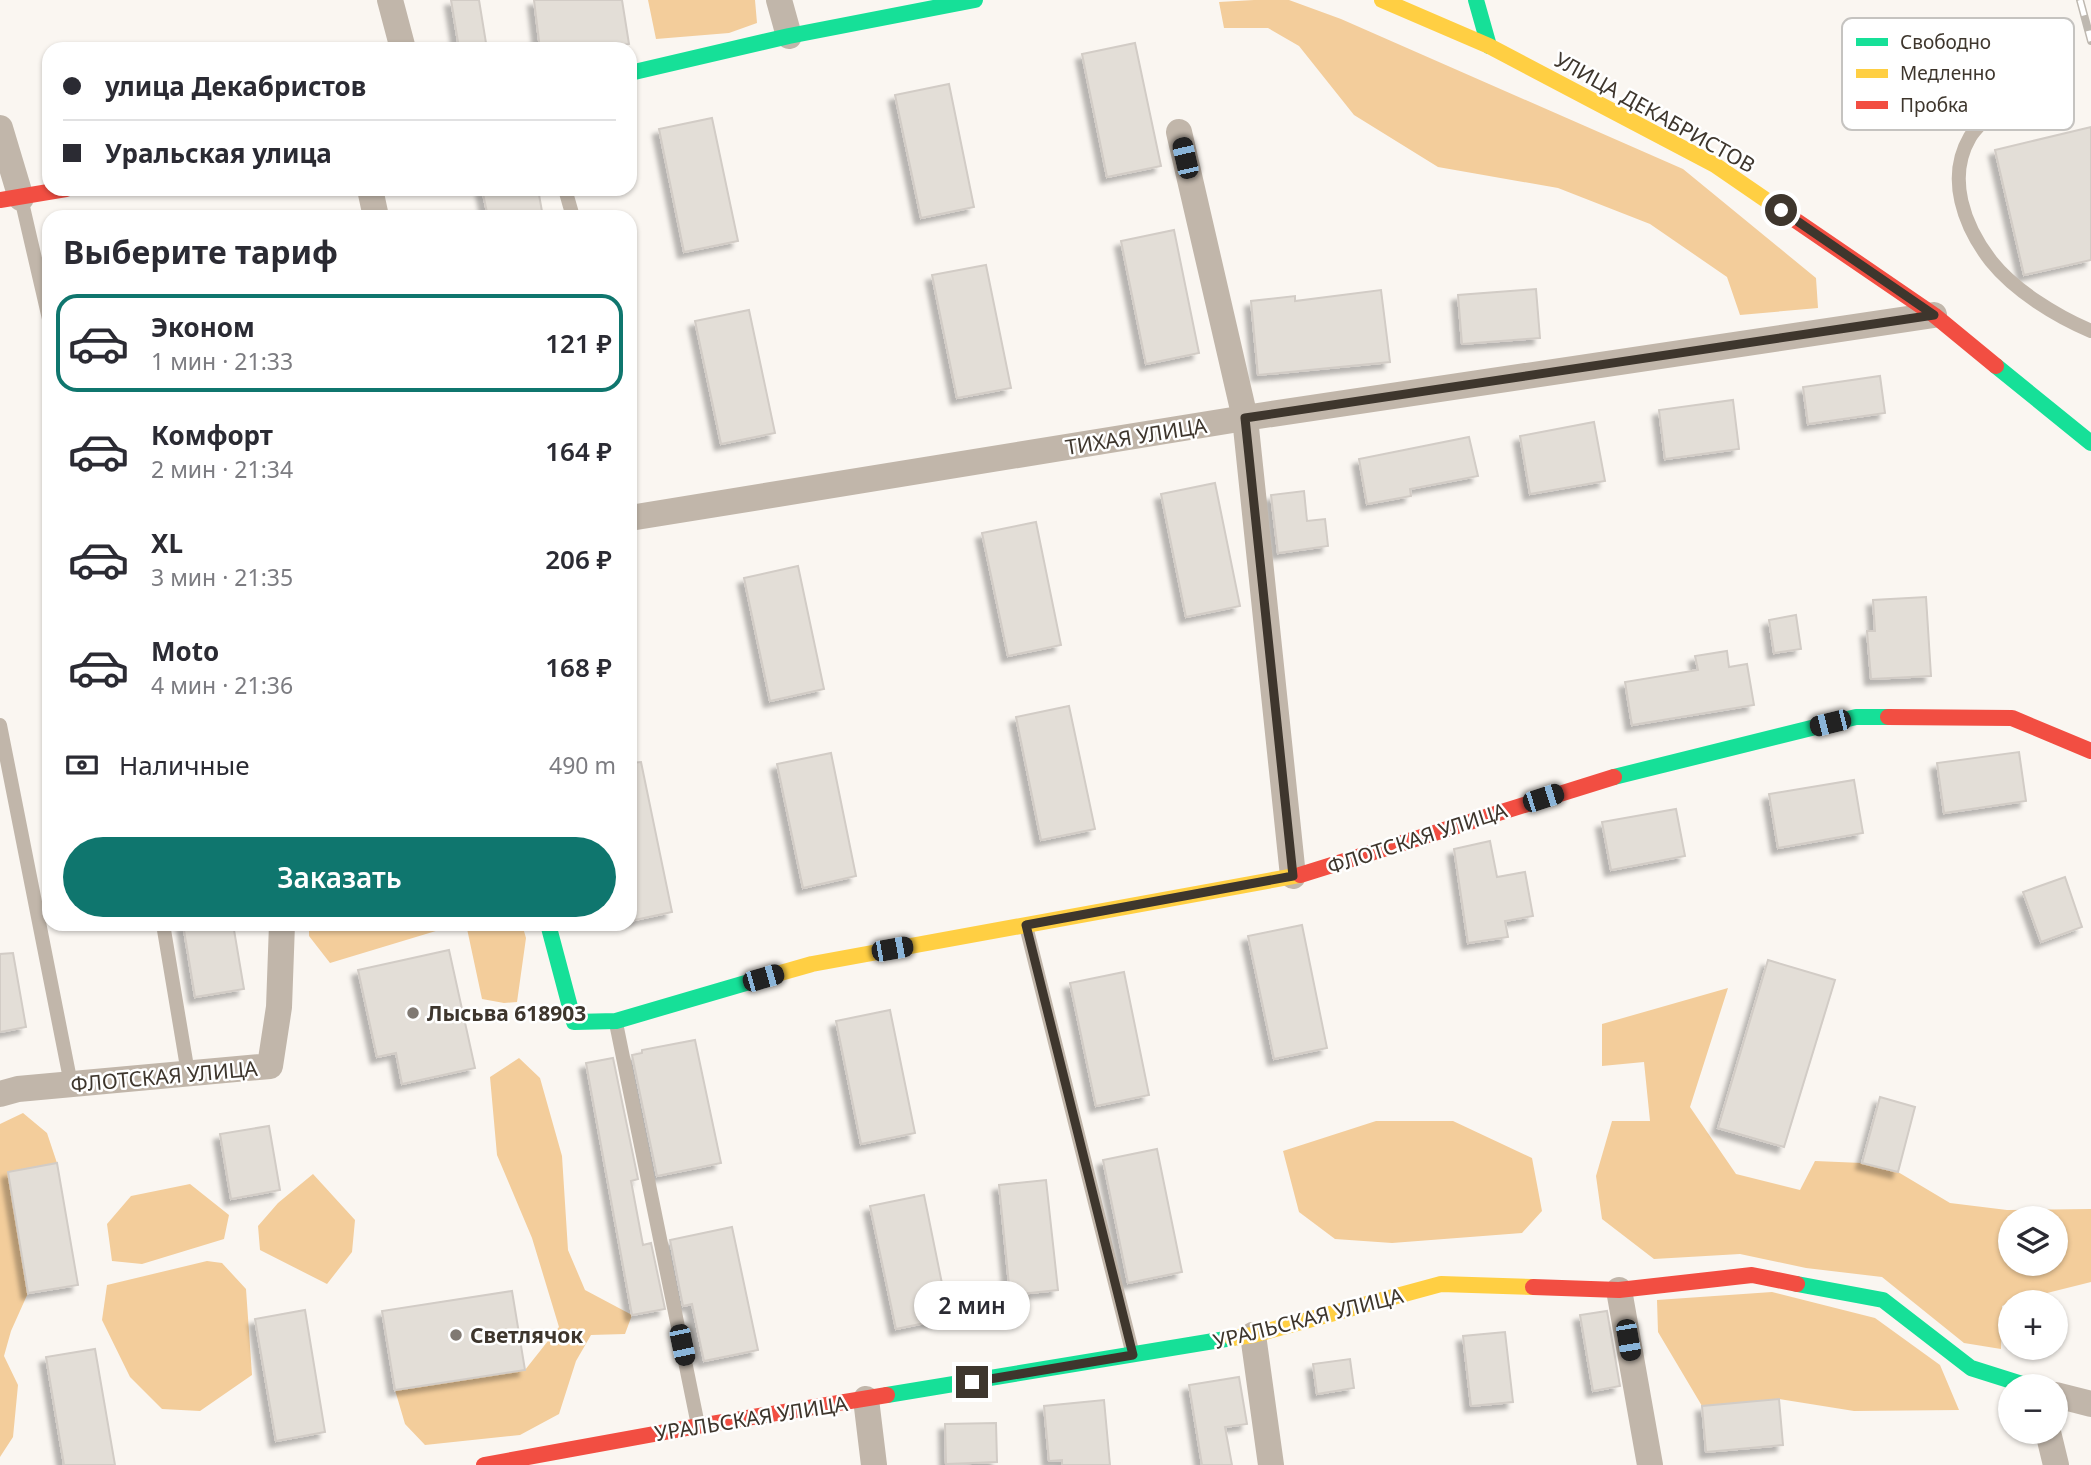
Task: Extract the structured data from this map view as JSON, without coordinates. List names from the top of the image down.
{
  "streets": {
    "street": [
      "УЛИЦА ДЕКАБРИСТОВ",
      "ТИХАЯ УЛИЦА",
      "ФЛОТСКАЯ УЛИЦА",
      "УРАЛЬСКАЯ УЛИЦА"
    ]
  },
  "crossings": [
    ["УЛИЦА ДЕКАБРИСТОВ", "ТИХАЯ УЛИЦА"]
  ],
  "places": ["Лысьва 618903", "Светлячок"],
  "legend": ["Свободно", "Медленно", "Пробка"],
  "page": {
    "banner": ["улица Декабристов", "Уральская улица"],
    "heading": "Выберите тариф",
    "list": [
      {
        "name": "Эконом",
        "note": "1 мин · 21:33",
        "value": "121 ₽"
      },
      {
        "name": "Комфорт",
        "note": "2 мин · 21:34",
        "value": "164 ₽"
      },
      {
        "name": "XL",
        "note": "3 мин · 21:35",
        "value": "206 ₽"
      },
      {
        "name": "Moto",
        "note": "4 мин · 21:36",
        "value": "168 ₽"
      }
    ],
    "pay": ["Наличные", "490 m"],
    "buttons": "Заказать",
    "map_buttons": ["+", "−"],
    "bubble": "2 мин"
  }
}
